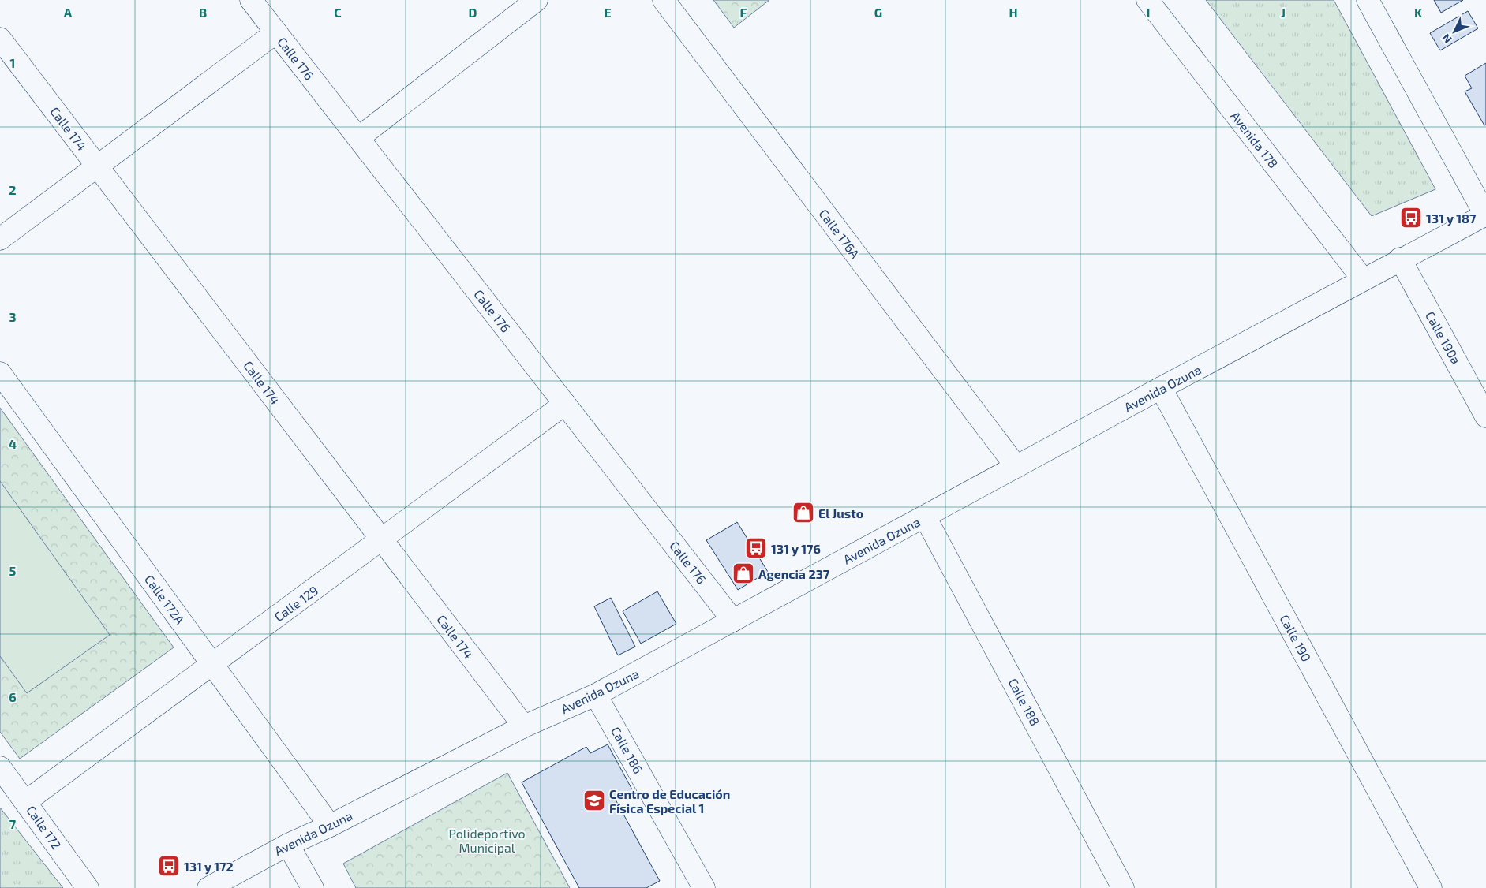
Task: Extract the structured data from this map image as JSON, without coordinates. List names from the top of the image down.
{
  "streets": {
    "street": [
      "Calle 176",
      "Calle 174",
      "Avenida 178",
      "Calle 176A",
      "Calle 190a",
      "Avenida Ozuna",
      "Calle 172A",
      "Calle 129",
      "Calle 190",
      "Calle 188",
      "Calle 186",
      "Calle 172"
    ]
  },
  "crossings": [
    ["Calle 176", "Avenida Ozuna"],
    ["Calle 176", "Calle 129"],
    ["Calle 174", "Avenida Ozuna"],
    ["Calle 174", "Calle 129"],
    ["Avenida 178", "Avenida Ozuna"],
    ["Calle 176A", "Avenida Ozuna"],
    ["Calle 190a", "Avenida Ozuna"],
    ["Avenida Ozuna", "Calle 172A"],
    ["Avenida Ozuna", "Calle 190"],
    ["Avenida Ozuna", "Calle 188"],
    ["Avenida Ozuna", "Calle 186"],
    ["Calle 172A", "Calle 129"],
    ["Calle 129", "Calle 172"]
  ],
  "parks": ["Polideportivo Municipal"],
  "places": {
    "bus stop": ["131 y 187", "131 y 176", "131 y 172"],
    "shop": ["El Justo", "Agencia 237"],
    "school or university": ["Centro de Educación Física Especial 1"]
  },
  "north": "bottom left",
  "grid": {
    "columns": [
      "A",
      "B",
      "C",
      "D",
      "E",
      "F",
      "G",
      "H",
      "I",
      "J",
      "K"
    ],
    "rows": [
      "1",
      "2",
      "3",
      "4",
      "5",
      "6",
      "7"
    ]
  }
}
